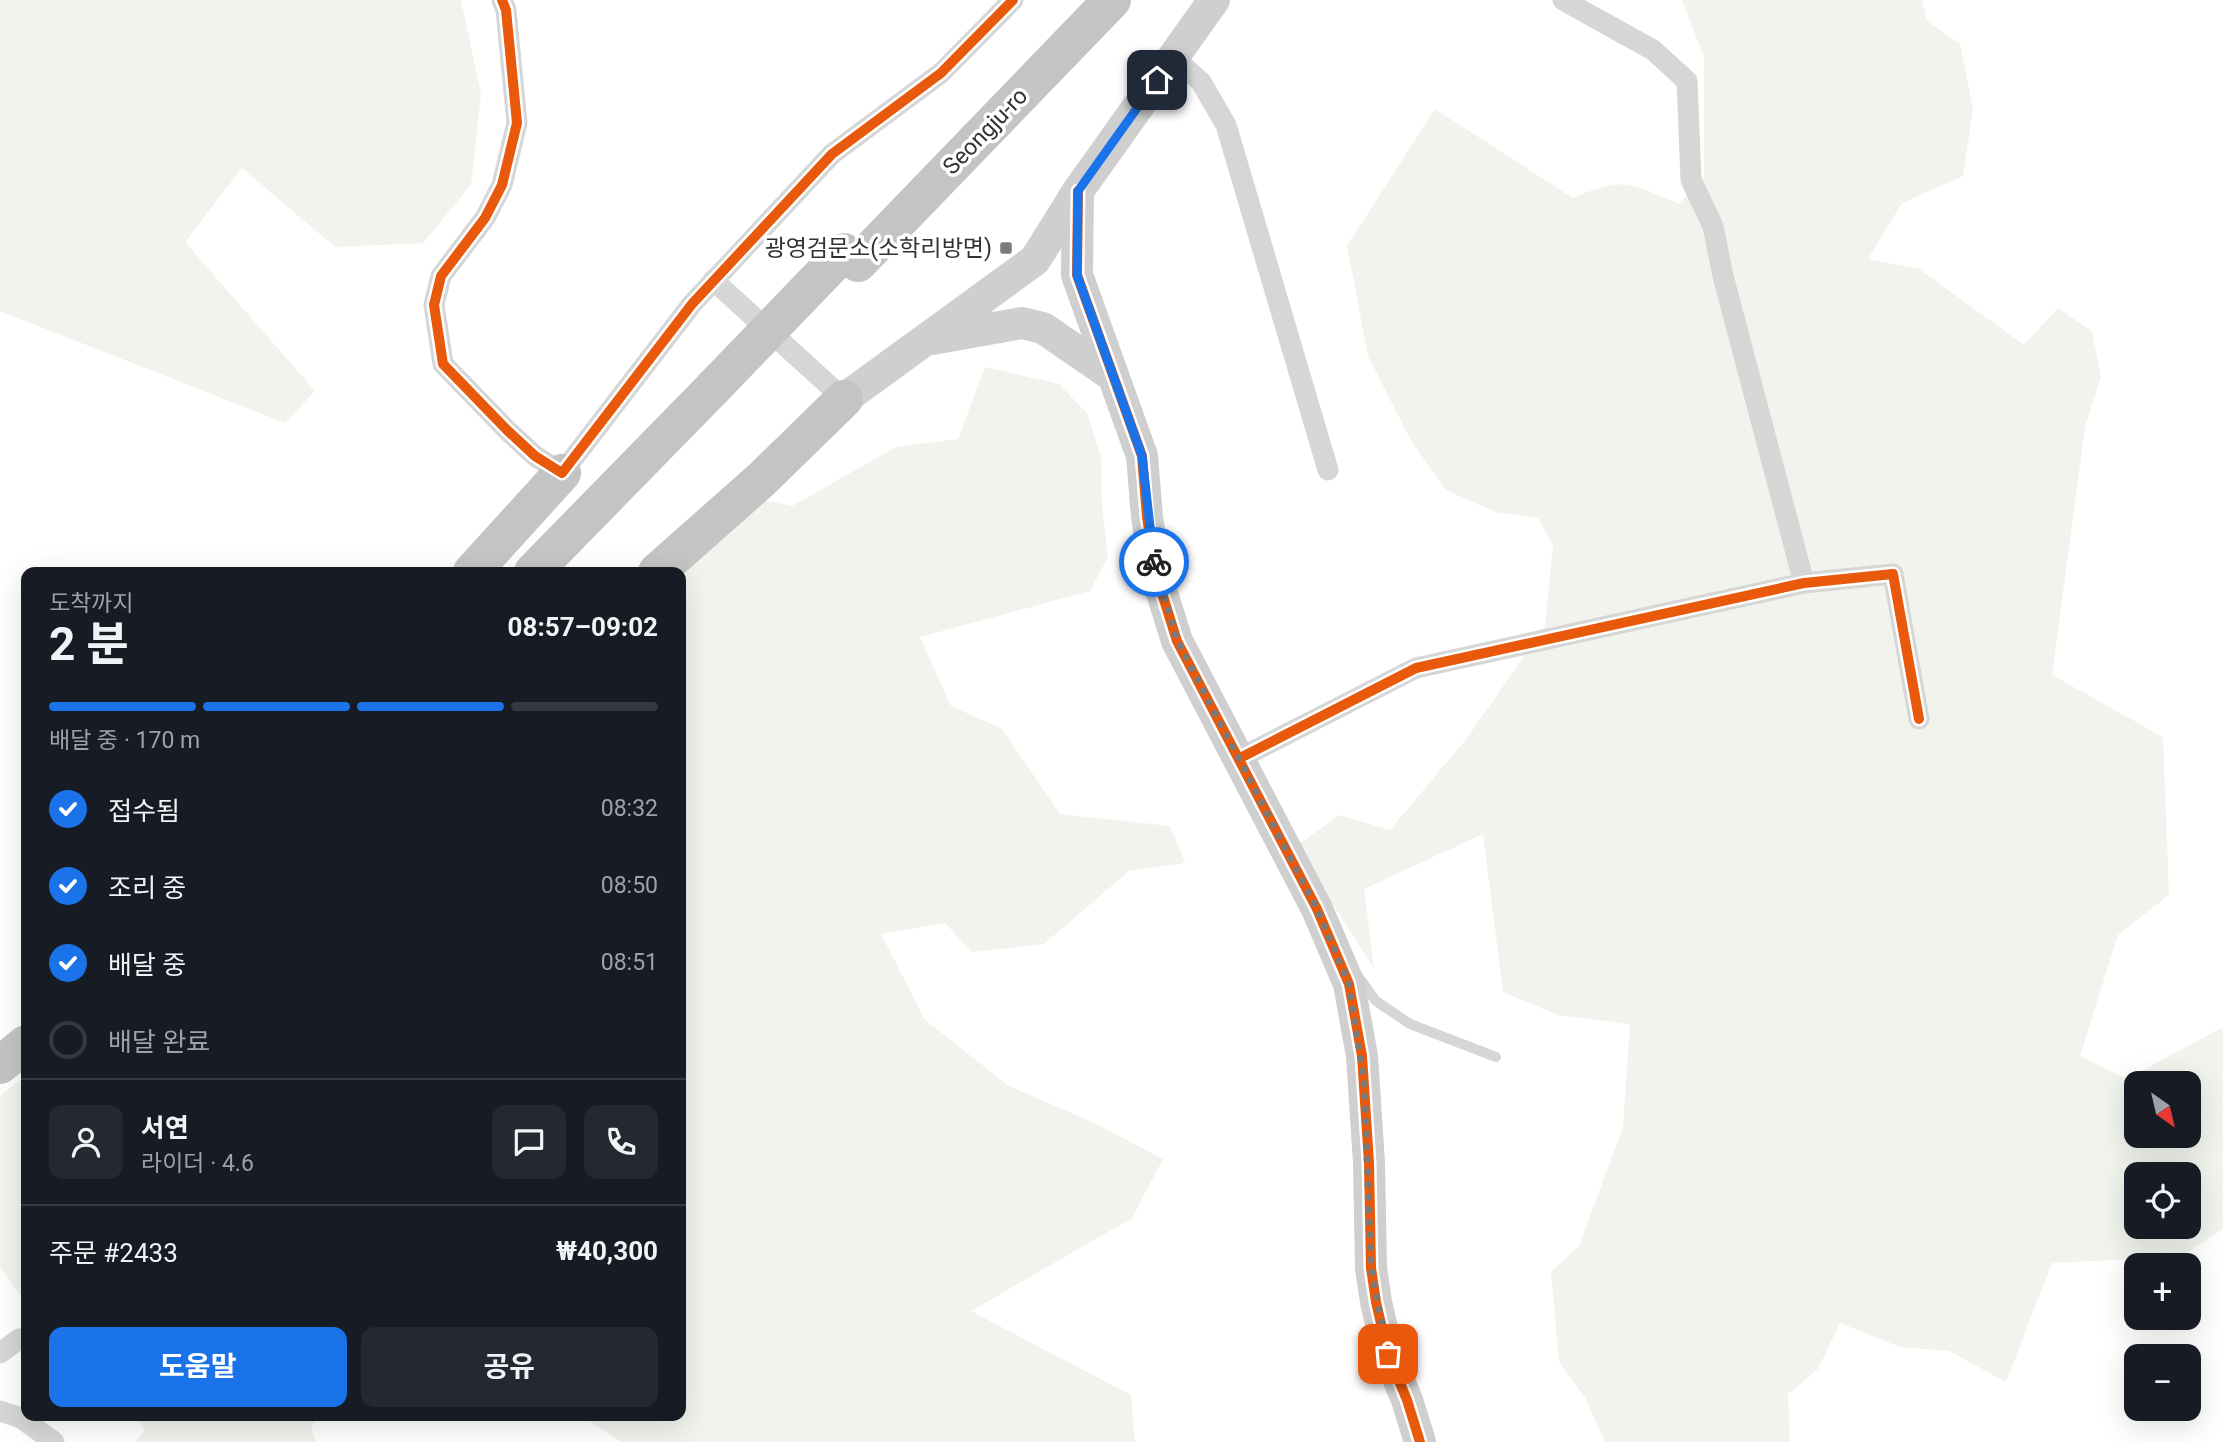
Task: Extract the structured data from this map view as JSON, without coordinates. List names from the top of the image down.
{
  "streets": {
    "highway": ["Seongju-ro"]
  },
  "places": {
    "transit": ["광영검문소(소학리방면)"]
  },
  "north": "bottom right",
  "page": {
    "heading": ["2 분", "도착까지", "08:57–09:02"],
    "panel": [
      "서연",
      "라이더 · 4.6",
      "주문 #2433",
      "₩40,300"
    ],
    "bar": "배달 중 · 170 m",
    "list": [
      ["접수됨", "08:32"],
      ["조리 중", "08:50"],
      ["배달 중", "08:51"],
      "배달 완료"
    ],
    "map_buttons": ["+", "−"],
    "buttons": ["도움말", "공유"]
  }
}
